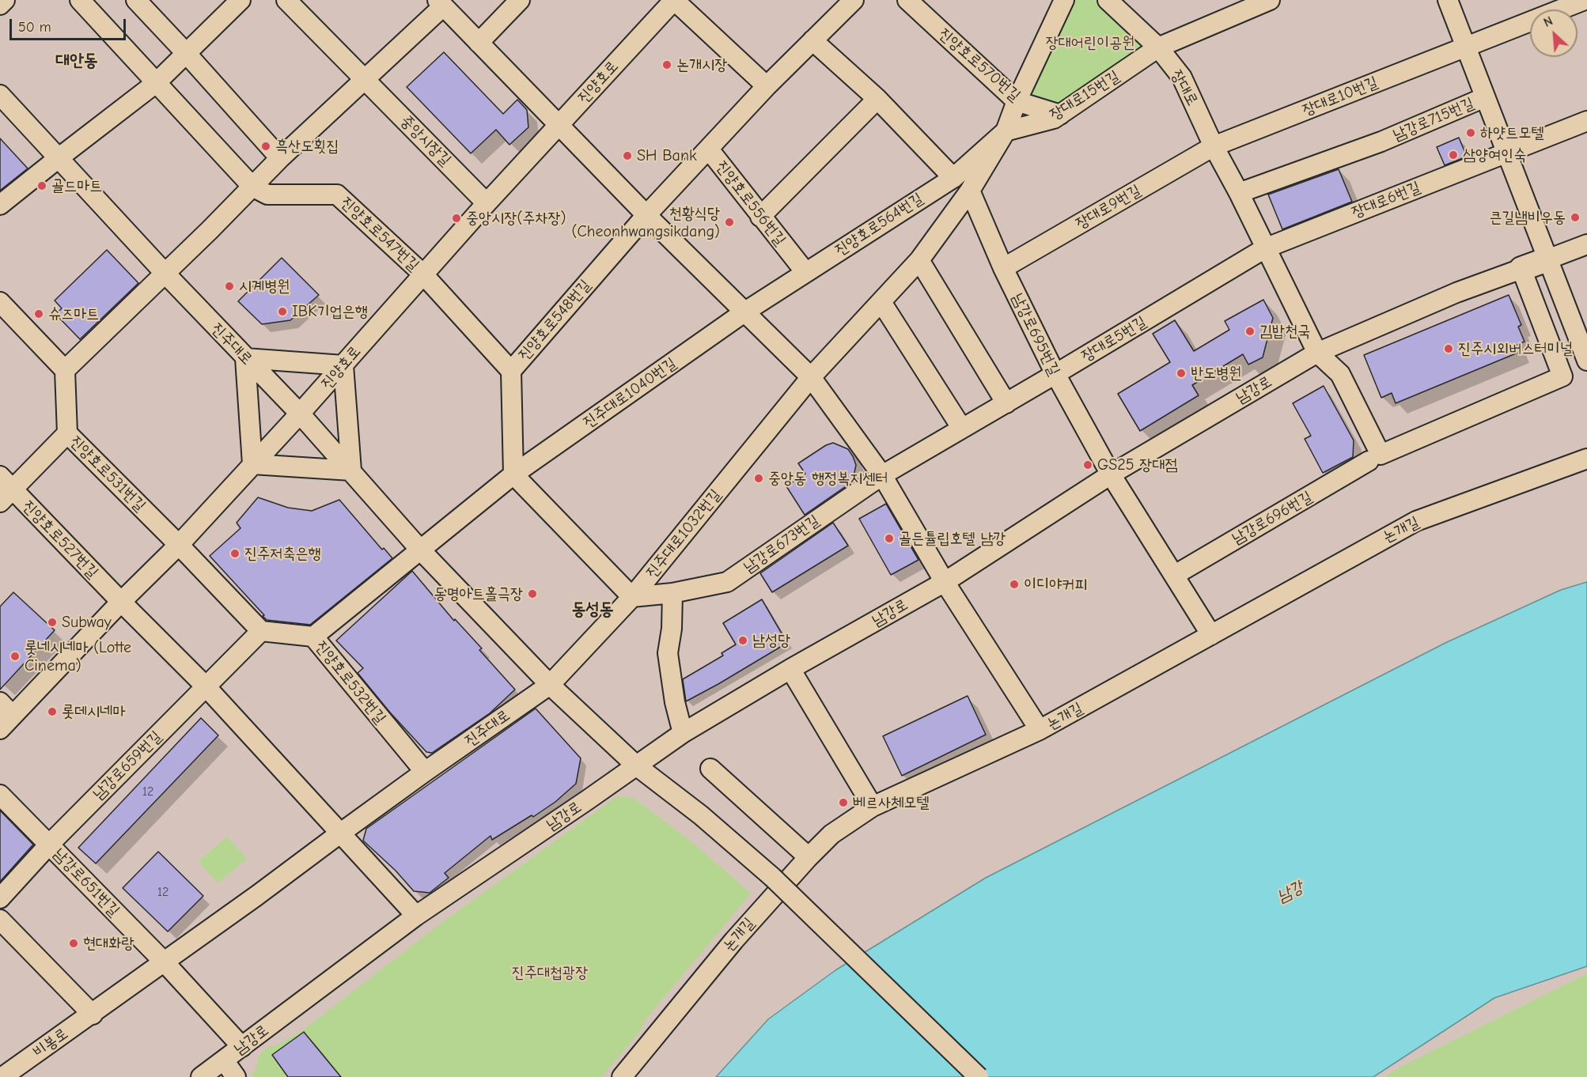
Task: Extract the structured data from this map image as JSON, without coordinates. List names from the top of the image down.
{
  "streets": {
    "main road": ["남강로"],
    "street": [
      "진양호로570번길",
      "진양호로",
      "장대로",
      "장대로15번길",
      "장대로10번길",
      "남강로715번길",
      "중앙시장길",
      "장대로6번길",
      "진양호로556번길",
      "장대로9번길",
      "진양호로564번길",
      "진양호로547번길",
      "진양호로548번길",
      "남강로695번길",
      "장대로5번길",
      "진주대로",
      "진주대로1040번길",
      "진양호로531번길",
      "남강로696번길",
      "논개길",
      "진주대로1032번길",
      "진양호로527번길",
      "남강로673번길",
      "진양호로532번길",
      "남강로659번길",
      "남강로651번길",
      "비봉로"
    ]
  },
  "crossings": [
    ["진양호로570번길", "장대로15번길"],
    ["진양호로", "중앙시장길"],
    ["진양호로", "진양호로547번길"],
    ["진양호로", "진양호로548번길"],
    ["진양호로", "진주대로"],
    ["진양호로", "진양호로531번길"],
    ["진양호로", "진양호로527번길"],
    ["장대로", "장대로15번길"],
    ["장대로", "장대로10번길"],
    ["장대로", "남강로715번길"],
    ["장대로", "장대로6번길"],
    ["장대로", "장대로9번길"],
    ["장대로", "장대로5번길"],
    ["장대로", "남강로"],
    ["장대로15번길", "진양호로564번길"],
    ["장대로10번길", "남강로715번길"],
    ["장대로10번길", "장대로9번길"],
    ["남강로715번길", "장대로6번길"],
    ["남강로715번길", "남강로"],
    ["장대로6번길", "장대로5번길"],
    ["진양호로556번길", "진양호로564번길"],
    ["진양호로556번길", "진양호로548번길"],
    ["장대로9번길", "남강로695번길"],
    ["진양호로547번길", "진양호로548번길"],
    ["남강로695번길", "장대로5번길"],
    ["남강로695번길", "남강로"],
    ["장대로5번길", "남강로673번길"],
    ["진주대로", "남강로"],
    ["진주대로", "진주대로1040번길"],
    ["진주대로", "진주대로1032번길"],
    ["진주대로", "진양호로532번길"],
    ["남강로", "남강로651번길"],
    ["진주대로1040번길", "진양호로532번길"],
    ["진주대로1032번길", "남강로673번길"],
    ["진양호로532번길", "남강로659번길"],
    ["남강로659번길", "남강로651번길"]
  ],
  "districts": ["대안동", "동성동"],
  "water": ["남강"],
  "parks": ["장대어린이공원", "진주대첩광장"],
  "places": [
    "논개시장",
    "하얏트모텔",
    "흑산도횟집",
    "삼양여인숙",
    "SH Bank",
    "골드마트",
    "큰길냄비우동",
    "중앙시장(주차장)",
    "천황식당 (Cheonhwangsikdang)",
    "시계병원",
    "IBK기업은행",
    "슈즈마트",
    "김밥천국",
    "진주시외버스터미널",
    "반도병원",
    "GS25 장대점",
    "중앙동 행정복지센터",
    "골든튤립호텔 남강",
    "진주저축은행",
    "이디야커피",
    "동명아트홀극장",
    "Subway",
    "남성당",
    "롯네시네마 (Lotte Cinema)",
    "롯데시네마",
    "베르사체모텔",
    "현대화랑"
  ],
  "house_numbers": ["12", "12"],
  "scale_bar": "50 m",
  "north": "top left"
}
